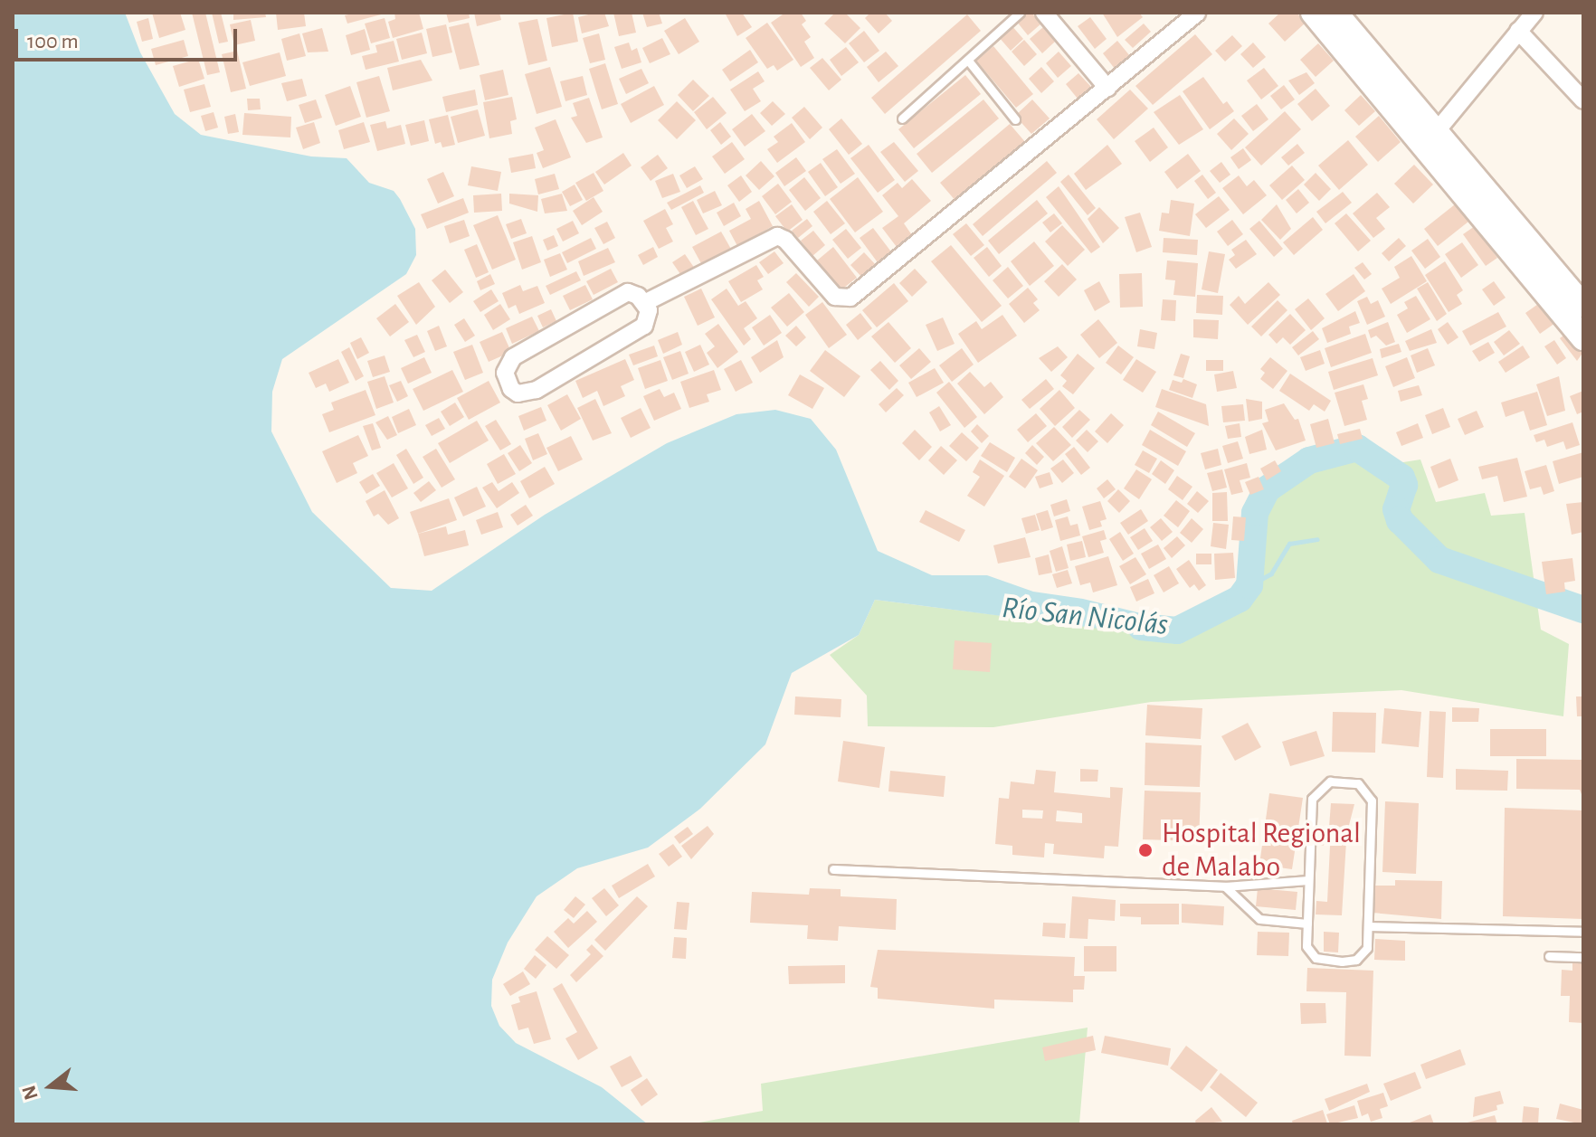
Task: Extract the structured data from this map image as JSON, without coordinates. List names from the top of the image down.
{
  "water": ["Río San Nicolás"],
  "places": ["Hospital Regional de Malabo"],
  "scale_bar": "100 m",
  "north": "left"
}
